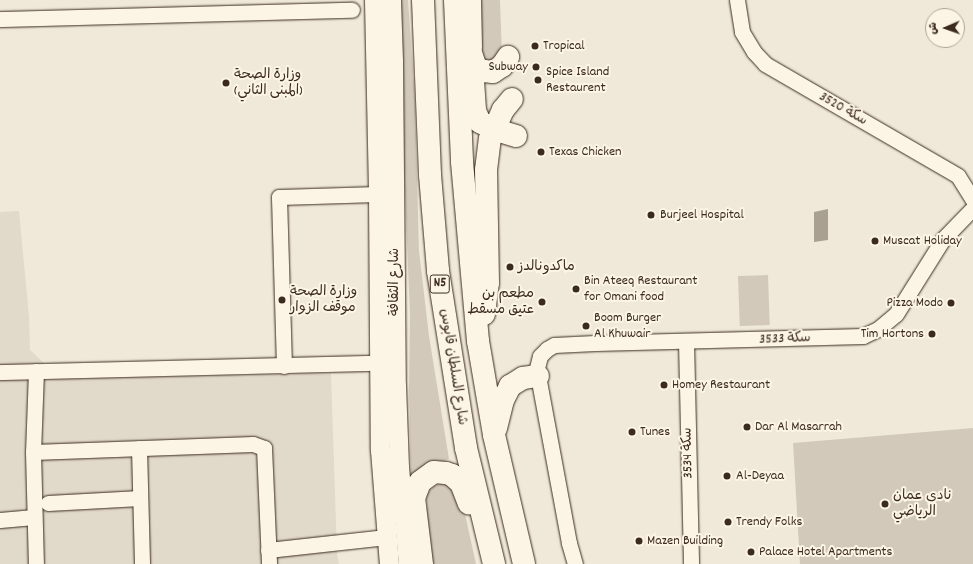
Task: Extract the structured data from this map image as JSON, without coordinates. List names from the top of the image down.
{
  "streets": {
    "highway": ["N5", "شارع السلطان قابوس"],
    "main road": ["شارع الثقافة"],
    "street": ["سكة 3520", "سكة 3533", "سكة 3534"]
  },
  "crossings": [
    ["سكة 3533", "سكة 3534"]
  ],
  "places": [
    "Tropical",
    "Subway",
    "Spice Island Restaurent",
    "وزارة الصحة (المبنى الثاني)",
    "Texas Chicken",
    "Burjeel Hospital",
    "Muscat Holiday",
    "ماكدونالدز",
    "Bin Ateeq Restaurant for Omani food",
    "وزارة الصحة موقف الزوار",
    "مطعم بن عتيق مسقط",
    "Pizza Modo",
    "Boom Burger Al Khuwair",
    "Tim Hortons",
    "Homey Restaurant",
    "Dar Al Masarrah",
    "Tunes",
    "Al-Deyaa",
    "نادي عمان الرياضي",
    "Trendy Folks",
    "Mazen Building",
    "Palace Hotel Apartments"
  ],
  "north": "left"
}
